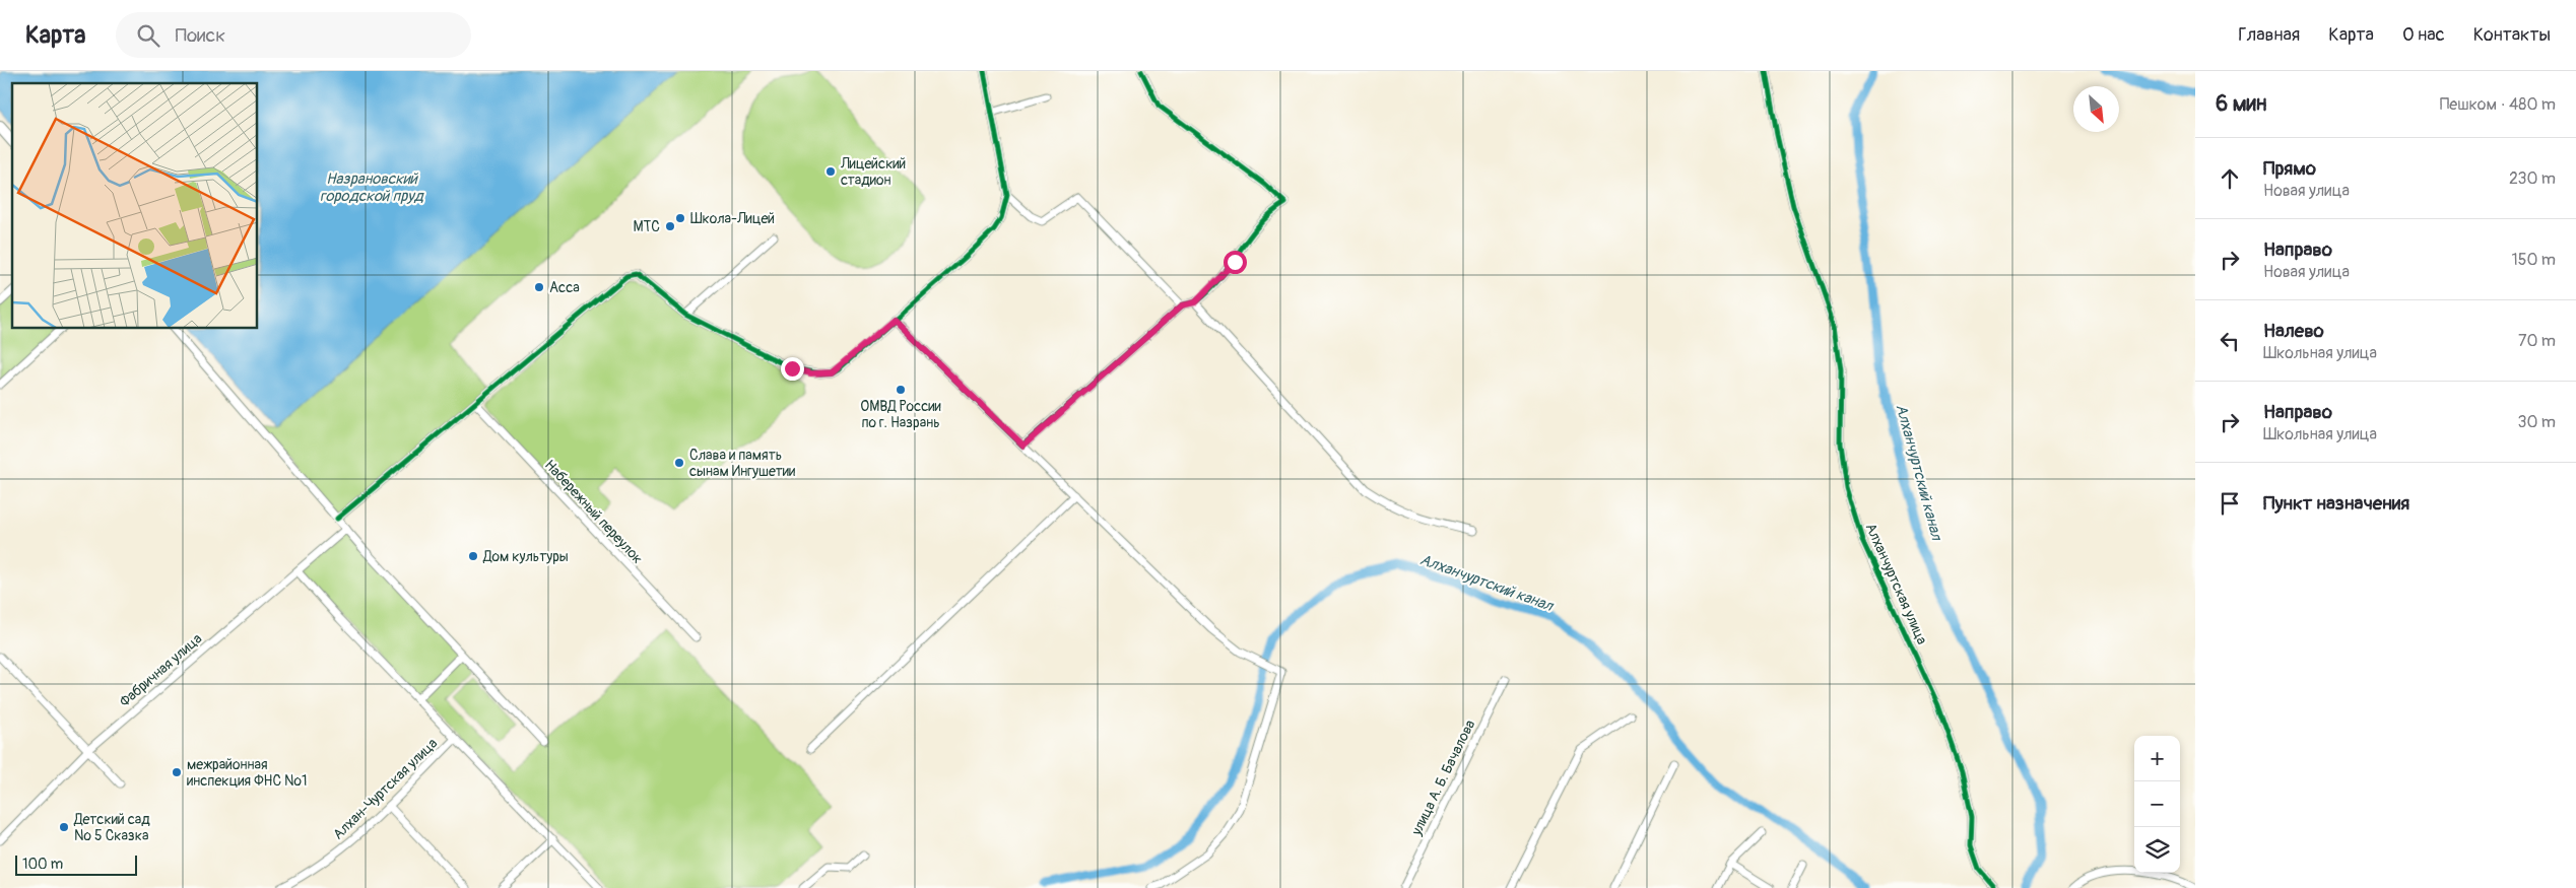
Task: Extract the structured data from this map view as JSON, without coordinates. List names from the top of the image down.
{
  "streets": {
    "street": [
      "Набережный переулок",
      "Алханчуртская улица",
      "Фабричная улица",
      "улица А. Б. Бачалова",
      "Алхан-Чуртская улица"
    ]
  },
  "water": ["Назрановский городской пруд", "Алханчуртский канал"],
  "places": [
    "Лицейский стадион",
    "Школа-Лицей",
    "МТС",
    "Асса",
    "ОМВД России по г. Назрань",
    "Слава и память сынам Ингушетии",
    "Дом культуры",
    "межрайонная инспекция ФНС №1",
    "Детский сад № 5 Сказка"
  ],
  "scale_bar": "100 m",
  "north": "bottom right",
  "page": {
    "header": "Карта",
    "search": "Поиск",
    "nav": [
      "Главная",
      "Карта",
      "О нас",
      "Контакты"
    ],
    "heading": ["6 мин", "Пешком · 480 m"],
    "list": [
      ["Прямо", "Новая улица", "230 m"],
      ["Направо", "Новая улица", "150 m"],
      ["Налево", "Школьная улица", "70 m"],
      ["Направо", "Школьная улица", "30 m"],
      "Пункт назначения"
    ],
    "map_buttons": ["+", "−"],
    "scale": "100 m"
  }
}
